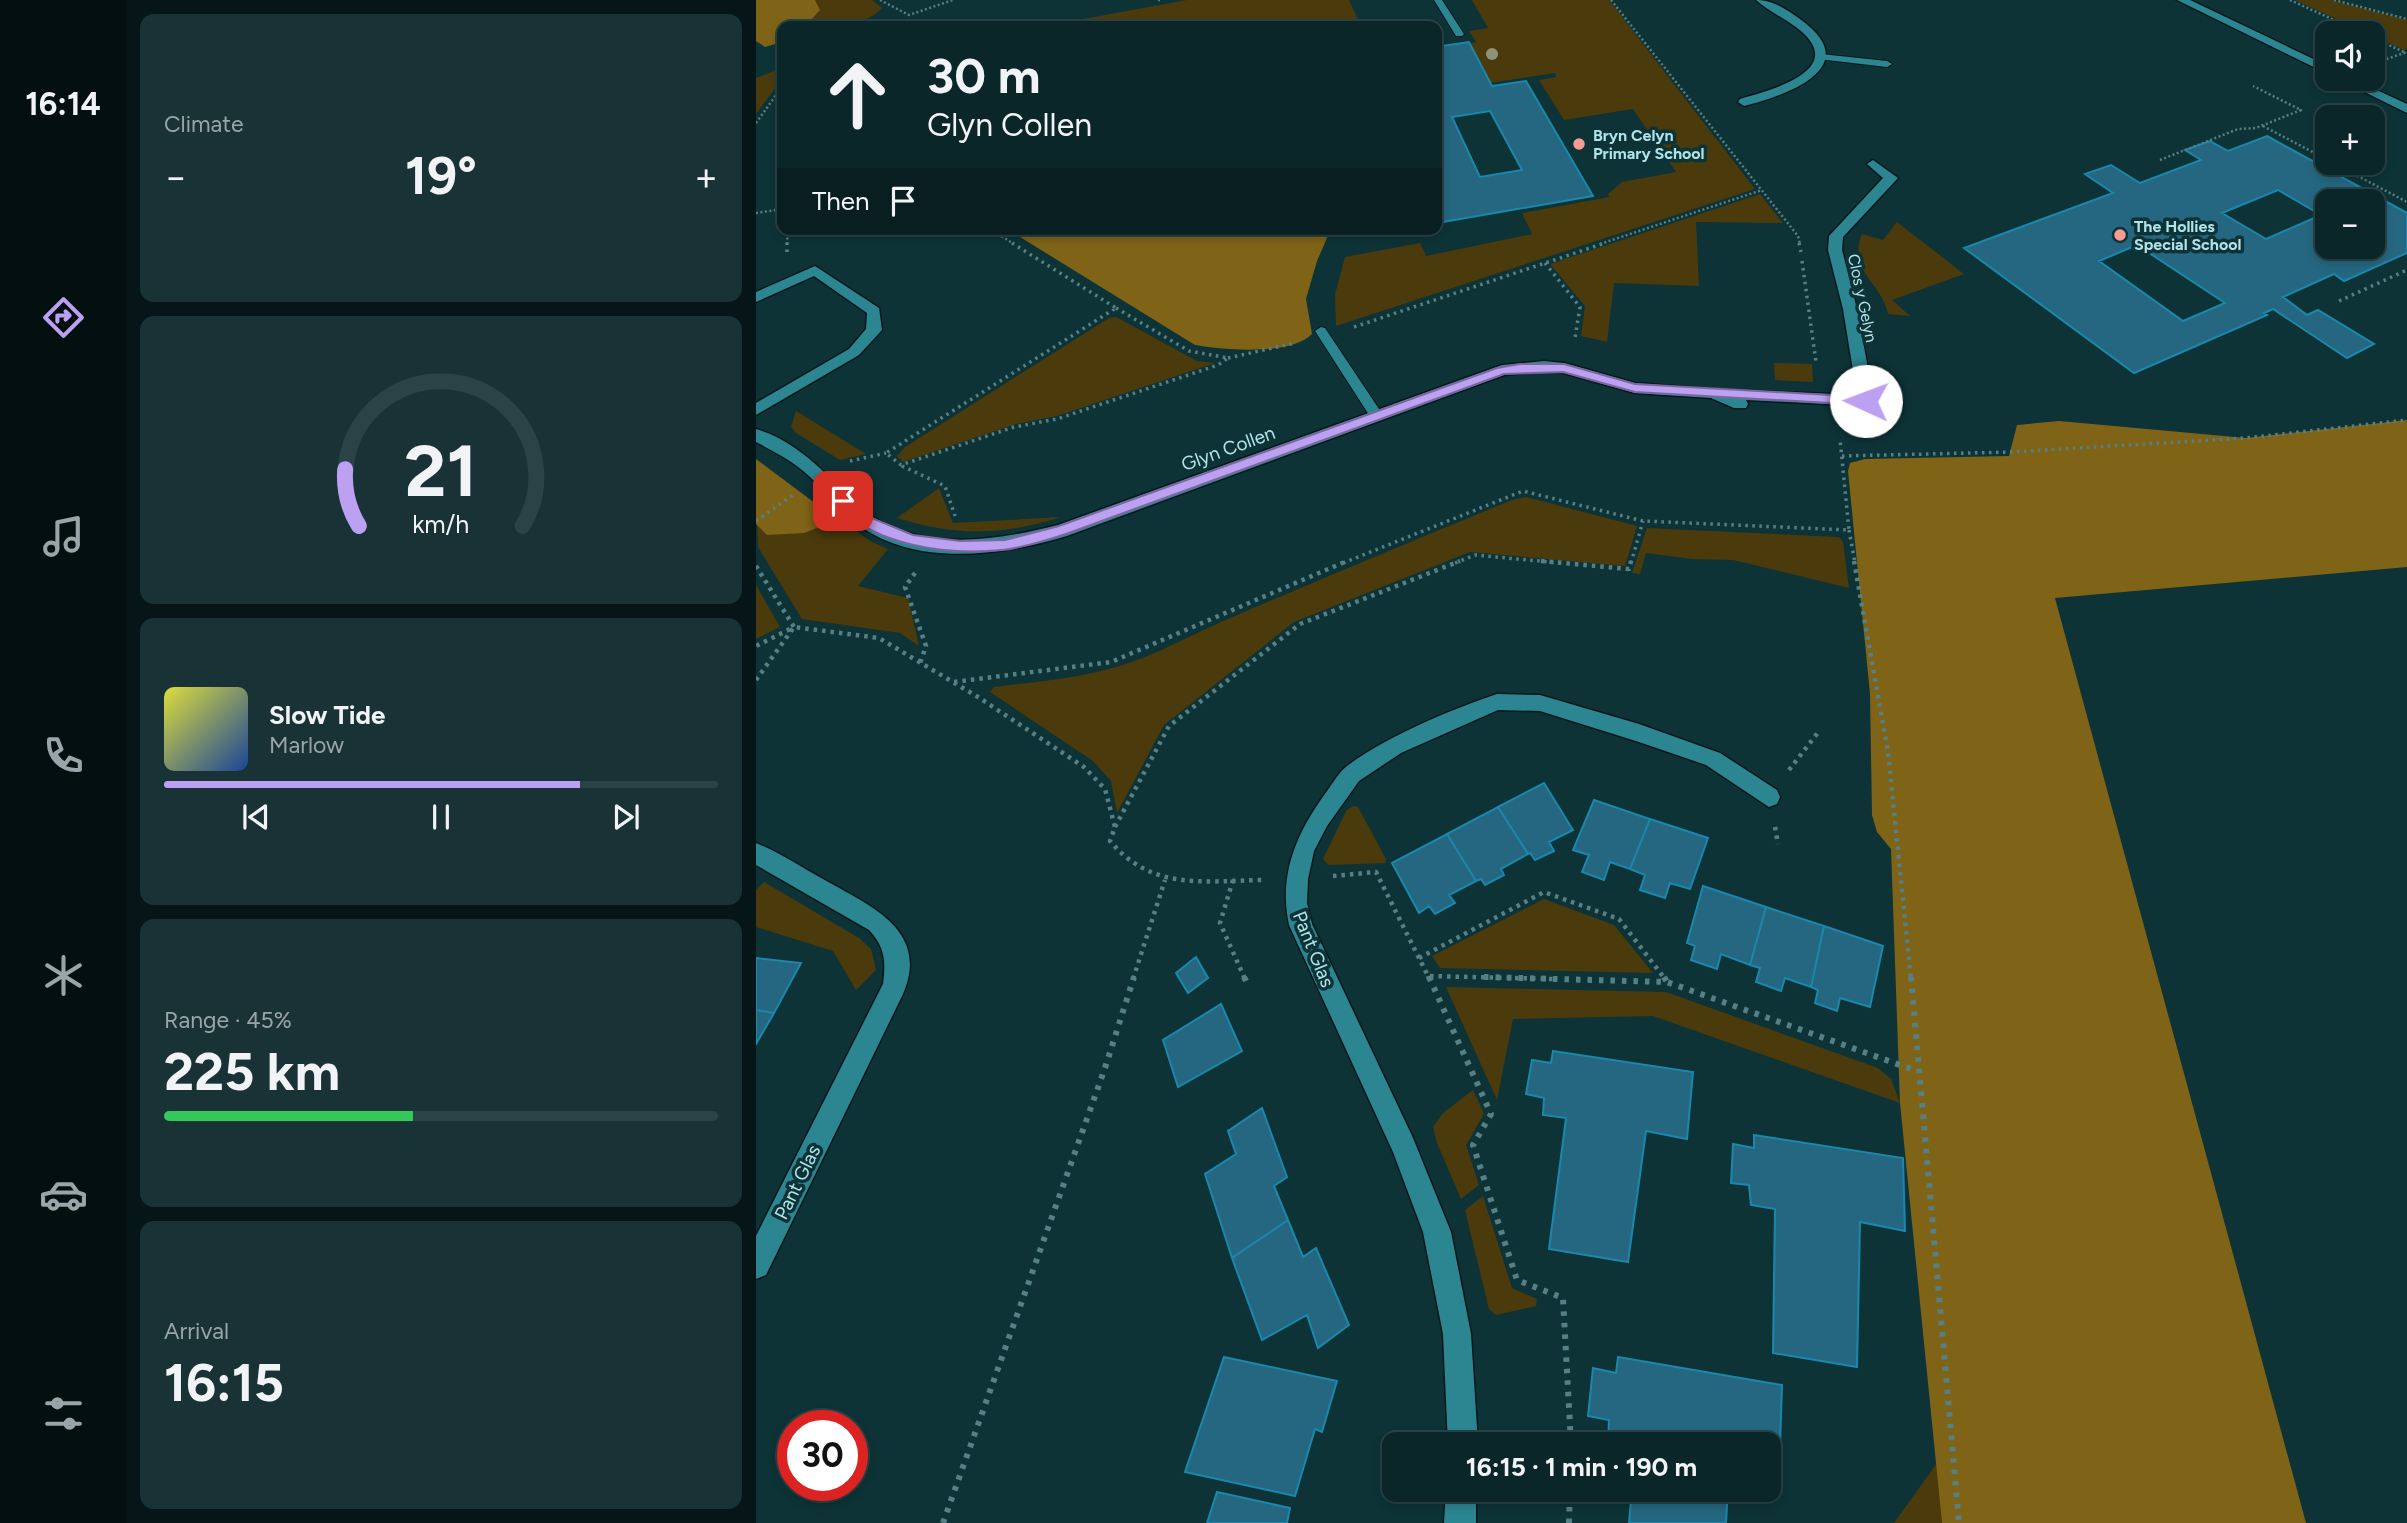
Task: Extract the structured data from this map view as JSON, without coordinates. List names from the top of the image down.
{
  "streets": {
    "street": ["Clos y Gelyn", "Glyn Collen", "Pant Glas"]
  },
  "crossings": [
    ["Clos y Gelyn", "Glyn Collen"]
  ],
  "places": ["Bryn Celyn Primary School", "The Hollies Special School"],
  "page": {
    "tabs": "16:14",
    "tile": [
      "Climate",
      ["Range · 45%", "225 km"],
      ["Arrival", "16:15"]
    ],
    "map_buttons": ["+", "−"],
    "turn": ["30 m", "Glyn Collen"],
    "heat": ["−", "19°", "+"],
    "then": "Then",
    "song": ["Slow Tide", "Marlow"],
    "limit": "30",
    "trip": "16:15 · 1 min · 190 m",
    "gauge": ["21", "km/h"]
  }
}
